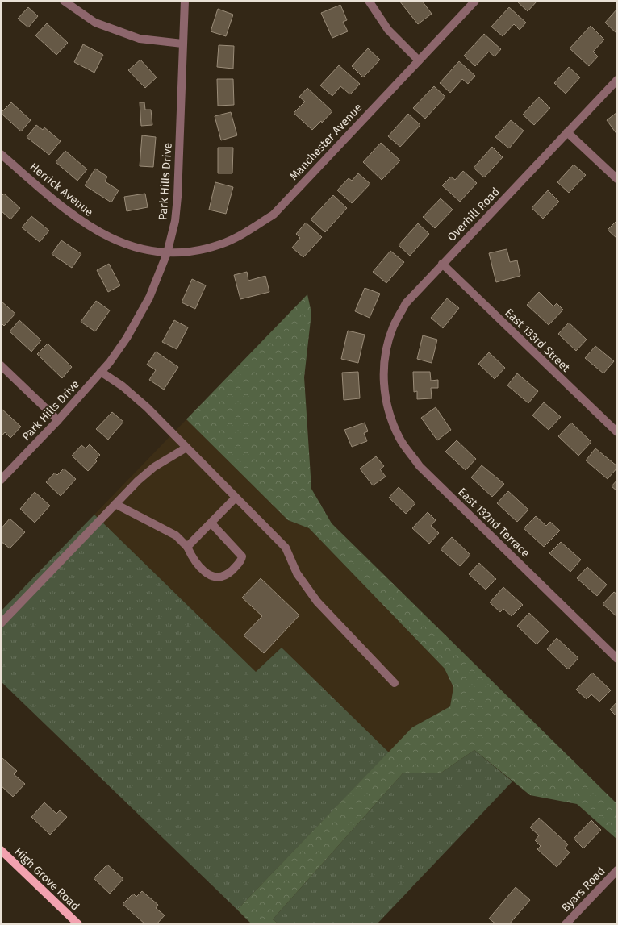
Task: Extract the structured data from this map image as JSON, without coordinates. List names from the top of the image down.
{
  "streets": {
    "main road": ["High Grove Road"],
    "street": [
      "Manchester Avenue",
      "Park Hills Drive",
      "Herrick Avenue",
      "Overhill Road",
      "East 133rd Street",
      "East 132nd Terrace",
      "Byars Road"
    ]
  },
  "crossings": [
    ["Manchester Avenue", "Park Hills Drive"],
    ["Manchester Avenue", "Herrick Avenue"],
    ["Park Hills Drive", "Herrick Avenue"],
    ["Overhill Road", "East 133rd Street"],
    ["Overhill Road", "East 132nd Terrace"]
  ]
}
